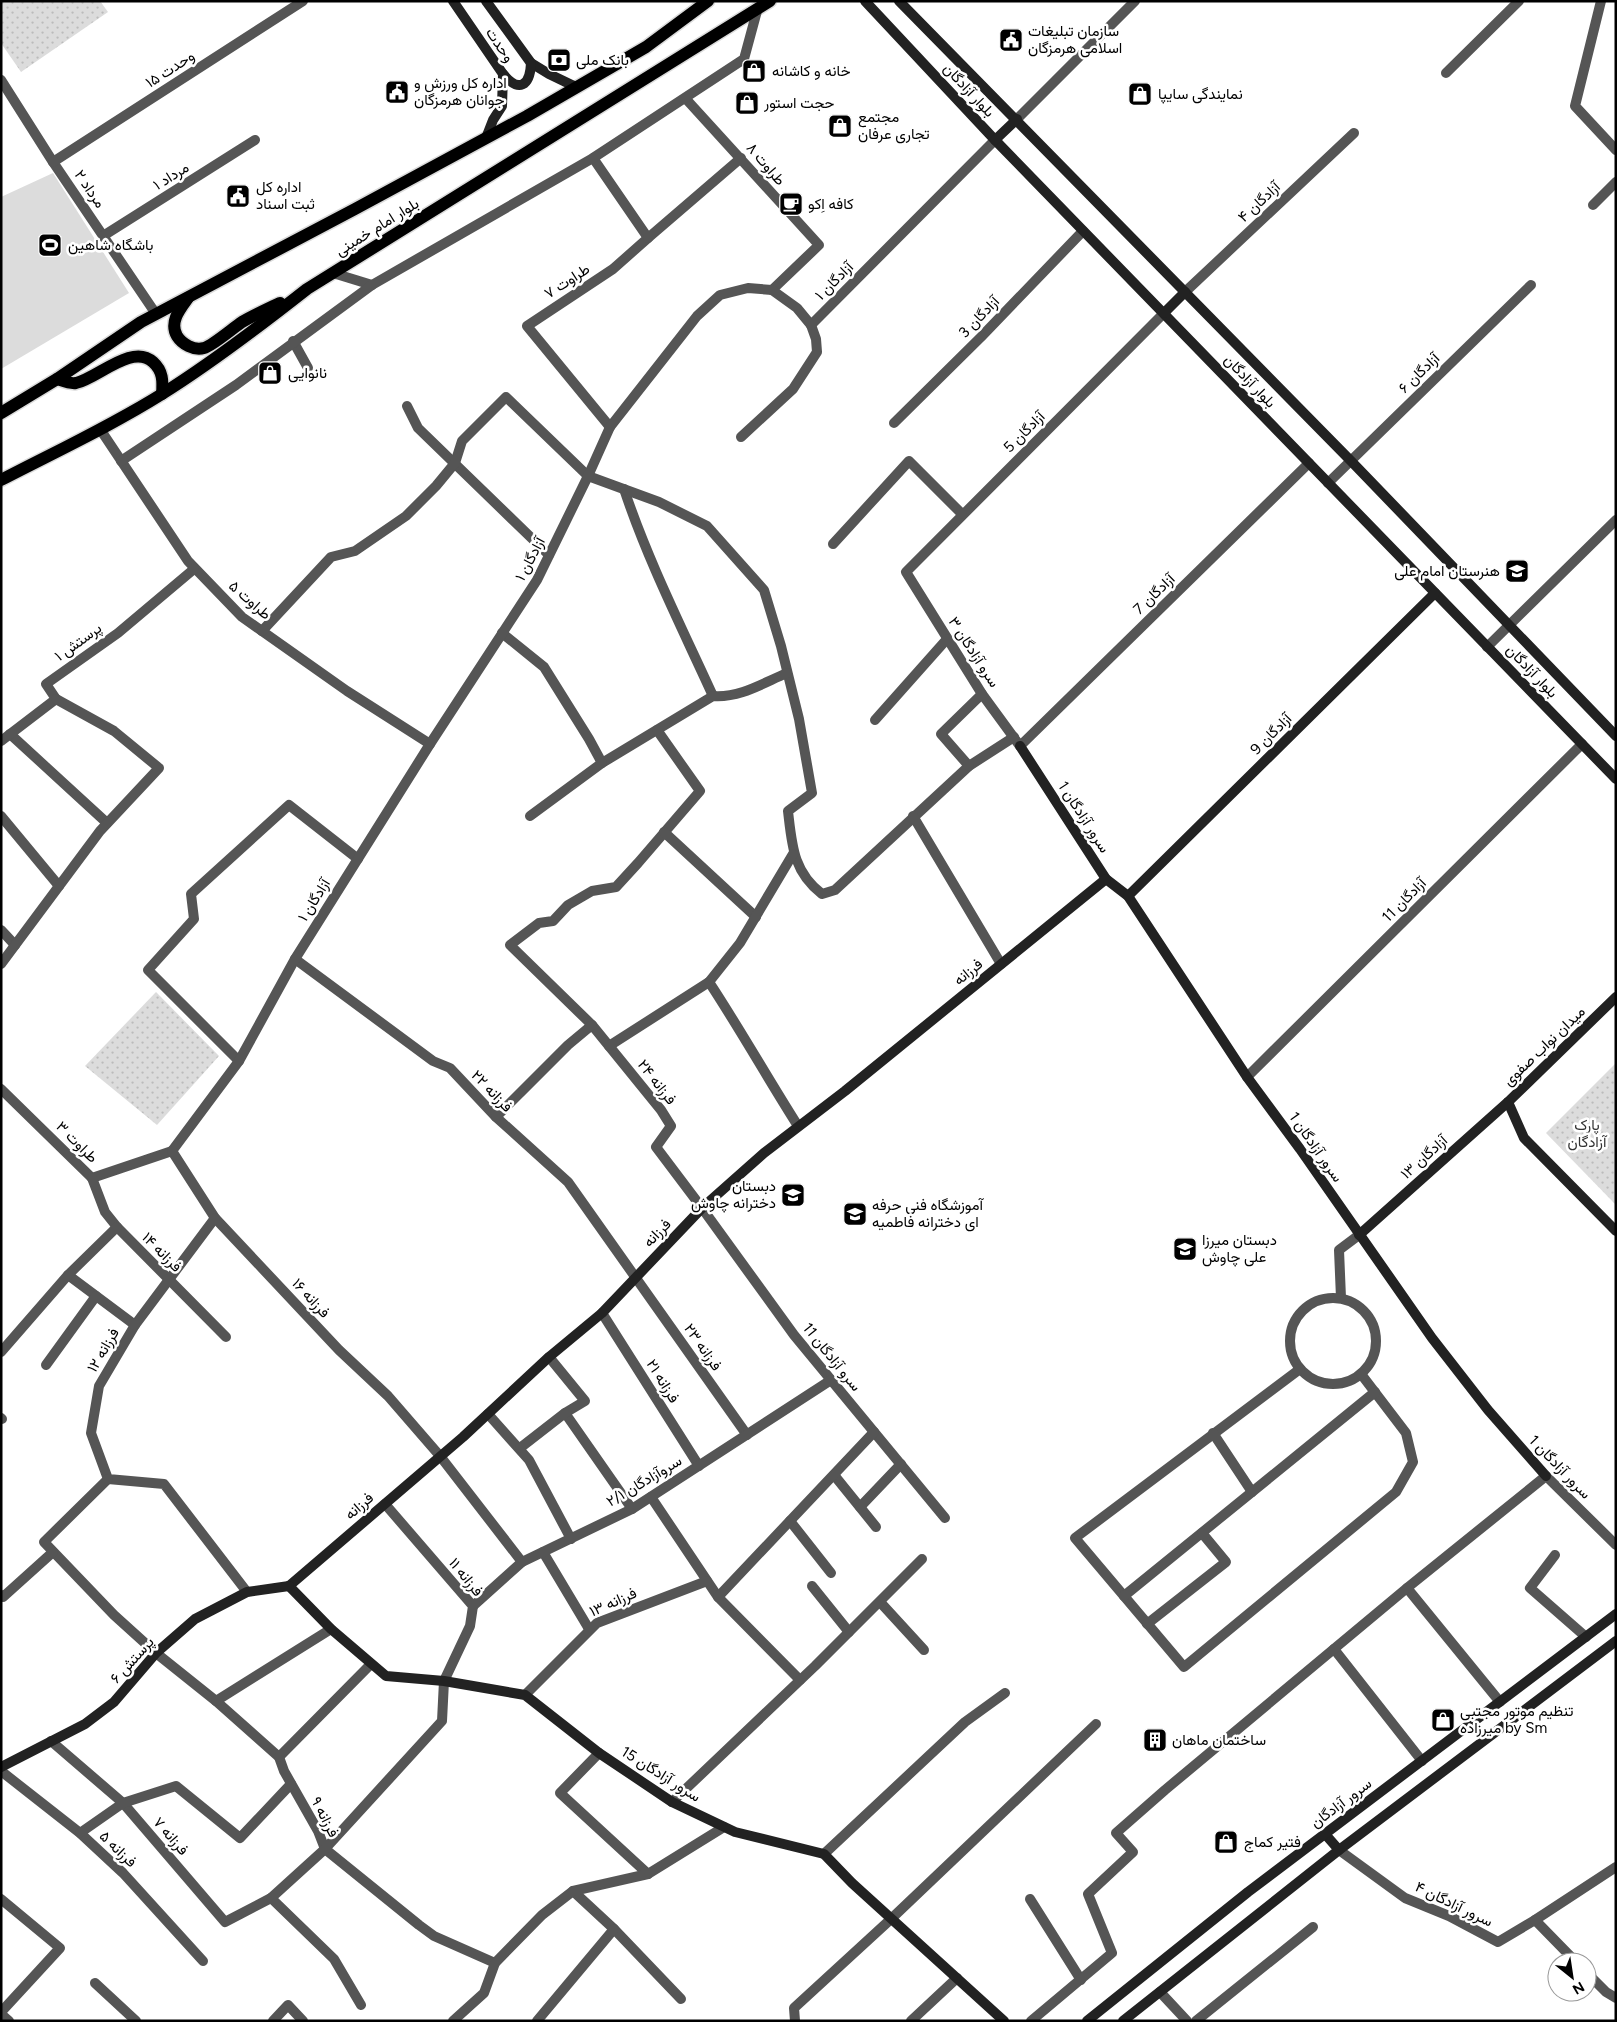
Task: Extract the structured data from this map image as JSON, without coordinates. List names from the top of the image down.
{
  "streets": {
    "main road": ["بلوار امام خمینی"],
    "street": [
      "وحدت",
      "وحدت ۱۵",
      "بلوار آزادگان",
      "طراوت ۸",
      "مرداد ۱",
      "مرداد ۲",
      "آزادگان ۴",
      "طراوت ۷",
      "آزادگان ۱",
      "آزادگان 3",
      "آزادگان ۶",
      "آزادگان 5",
      "آزادگان 7",
      "طراوت ۵",
      "پرستش ۱",
      "سرو آزادگان ۳",
      "آزادگان 9",
      "سرور آزادگان 1",
      "آزادگان 11",
      "فرزانه",
      "میدان نواب صفوی",
      "فرزانه ۲۴",
      "فرزانه ۲۲",
      "طراوت ۳",
      "آزادگان ۱۳",
      "فرزانه ۱۴",
      "فرزانه ۱۶",
      "فرزانه ۲۳",
      "فرزانه ۱۲",
      "سرو آزادگان 11",
      "فرزانه ۲۱",
      "۲/۱ سروآزادگان",
      "فرزانه ۱۱",
      "فرزانه ۱۳",
      "پرستش ۶",
      "سرور آزادگان 15",
      "سرور آزادگان",
      "فرزانه ۹",
      "فرزانه ۷",
      "فرزانه ۵",
      "سرور آزادگان ۴"
    ]
  },
  "crossings": [
    ["وحدت", "بلوار امام خمینی"],
    ["وحدت ۱۵", "مرداد ۲"],
    ["بلوار آزادگان", "آزادگان ۴"],
    ["بلوار آزادگان", "آزادگان ۱"],
    ["بلوار آزادگان", "آزادگان 3"],
    ["بلوار آزادگان", "آزادگان ۶"],
    ["بلوار آزادگان", "آزادگان 5"],
    ["بلوار آزادگان", "آزادگان 7"],
    ["بلوار آزادگان", "آزادگان 9"],
    ["بلوار آزادگان", "آزادگان 11"],
    ["طراوت ۸", "آزادگان ۱"],
    ["مرداد ۱", "مرداد ۲"],
    ["مرداد ۲", "بلوار امام خمینی"],
    ["بلوار امام خمینی", "طراوت ۵"],
    ["طراوت ۷", "آزادگان ۱"],
    ["آزادگان ۱", "طراوت ۵"],
    ["آزادگان ۱", "فرزانه ۲۲"],
    ["آزادگان ۱", "طراوت ۳"],
    ["آزادگان ۱", "فرزانه ۱۶"],
    ["آزادگان 5", "سرو آزادگان ۳"],
    ["آزادگان 7", "سرو آزادگان ۳"],
    ["آزادگان 7", "سرور آزادگان 1"],
    ["طراوت ۵", "پرستش ۱"],
    ["سرو آزادگان ۳", "سرور آزادگان 1"],
    ["آزادگان 9", "سرور آزادگان 1"],
    ["سرور آزادگان 1", "آزادگان 11"],
    ["سرور آزادگان 1", "فرزانه"],
    ["سرور آزادگان 1", "آزادگان ۱۳"],
    ["فرزانه", "فرزانه ۲۴"],
    ["فرزانه", "فرزانه ۲۲"],
    ["فرزانه", "فرزانه ۱۶"],
    ["فرزانه", "فرزانه ۲۳"],
    ["فرزانه", "سرو آزادگان 11"],
    ["فرزانه", "فرزانه ۲۱"],
    ["فرزانه", "فرزانه ۱۱"],
    ["فرزانه", "پرستش ۶"],
    ["فرزانه", "سرور آزادگان 15"],
    ["میدان نواب صفوی", "آزادگان ۱۳"],
    ["فرزانه ۲۴", "سرو آزادگان 11"],
    ["فرزانه ۲۲", "فرزانه ۲۳"],
    ["طراوت ۳", "فرزانه ۱۴"],
    ["طراوت ۳", "فرزانه ۱۶"],
    ["فرزانه ۱۴", "فرزانه ۱۲"],
    ["فرزانه ۱۶", "فرزانه ۱۲"],
    ["فرزانه ۱۶", "۲/۱ سروآزادگان"],
    ["فرزانه ۲۳", "۲/۱ سروآزادگان"],
    ["فرزانه ۱۲", "فرزانه ۹"],
    ["سرو آزادگان 11", "۲/۱ سروآزادگان"],
    ["فرزانه ۲۱", "۲/۱ سروآزادگان"],
    ["۲/۱ سروآزادگان", "فرزانه ۱۱"],
    ["فرزانه ۱۱", "سرور آزادگان 15"],
    ["فرزانه ۱۳", "سرور آزادگان 15"],
    ["پرستش ۶", "سرور آزادگان 15"],
    ["پرستش ۶", "فرزانه ۹"],
    ["پرستش ۶", "فرزانه ۷"]
  ],
  "parks": ["پارک آزادگان"],
  "places": {
    "public building": ["سازمان تبلیغات اسلامی هرمزگان", "اداره کل ورزش و جوانان هرمزگان", "اداره کل ثبت اسناد"],
    "bank": ["بانک ملی"],
    "shop": [
      "خانه و کاشانه",
      "نمایندگی سایپا",
      "حجت استور",
      "مجتمع تجاری عرفان",
      "نانوایی",
      "تنظیم موتور مجتبی میرزاده by Sm",
      "فتیر کماج"
    ],
    "cafe": ["کافه اِکو"],
    "sports": ["باشگاه شاهین"],
    "school or university": [
      "هنرستان امام علی",
      "دبستان دخترانه چاوش",
      "آموزشگاه فنی حرفه ای دخترانه فاطمیه",
      "دبستان میرزا علی چاوش"
    ],
    "building": ["ساختمان ماهان"]
  },
  "north": "bottom right"
}
